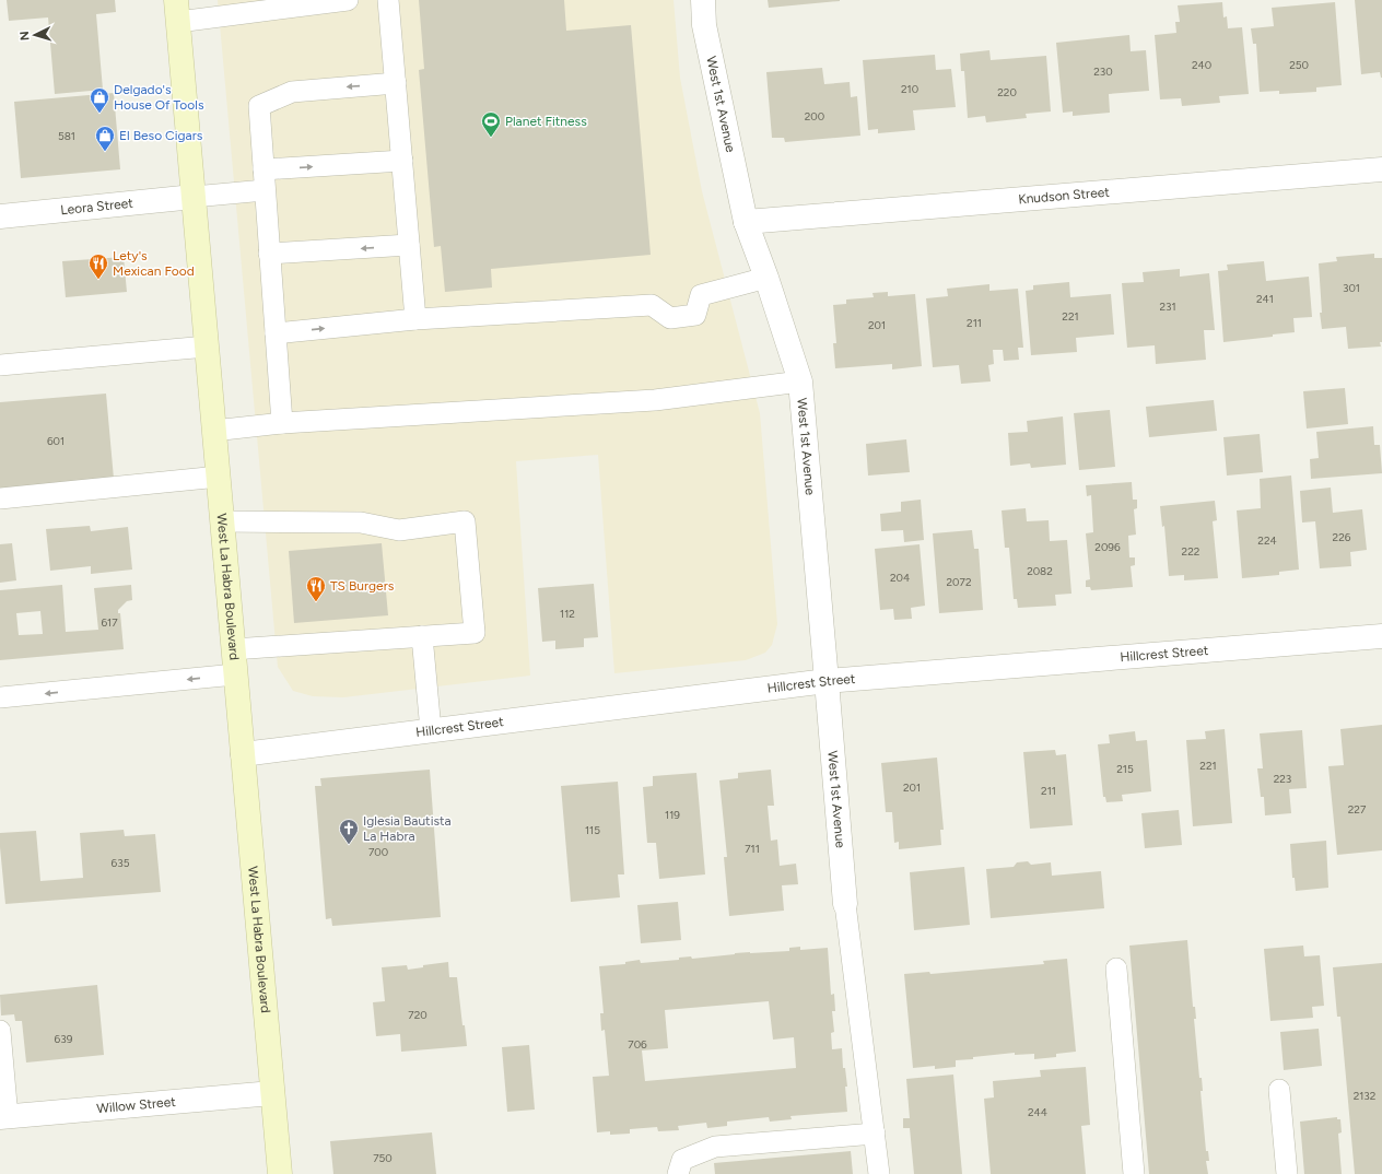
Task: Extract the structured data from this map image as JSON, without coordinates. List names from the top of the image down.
{
  "streets": {
    "main road": ["West La Habra Boulevard"],
    "street": [
      "West 1st Avenue",
      "Knudson Street",
      "Leora Street",
      "Hillcrest Street",
      "Willow Street"
    ]
  },
  "crossings": [
    ["West 1st Avenue", "Knudson Street"],
    ["West 1st Avenue", "Hillcrest Street"],
    ["Leora Street", "West La Habra Boulevard"],
    ["West La Habra Boulevard", "Hillcrest Street"],
    ["West La Habra Boulevard", "Willow Street"]
  ],
  "places": {
    "shop": ["Delgado's House Of Tools", "El Beso Cigars"],
    "sports": ["Planet Fitness"],
    "restaurant": ["Lety's Mexican Food", "TS Burgers"],
    "church": ["Iglesia Bautista La Habra"]
  },
  "house_numbers": [
    "240",
    "250",
    "230",
    "210",
    "220",
    "200",
    "581",
    "301",
    "241",
    "231",
    "221",
    "211",
    "201",
    "601",
    "226",
    "224",
    "2096",
    "222",
    "2082",
    "204",
    "2072",
    "112",
    "617",
    "221",
    "215",
    "223",
    "201",
    "211",
    "227",
    "119",
    "115",
    "711",
    "700",
    "635",
    "720",
    "639",
    "706",
    "2132",
    "244",
    "750"
  ],
  "north": "left"
}
